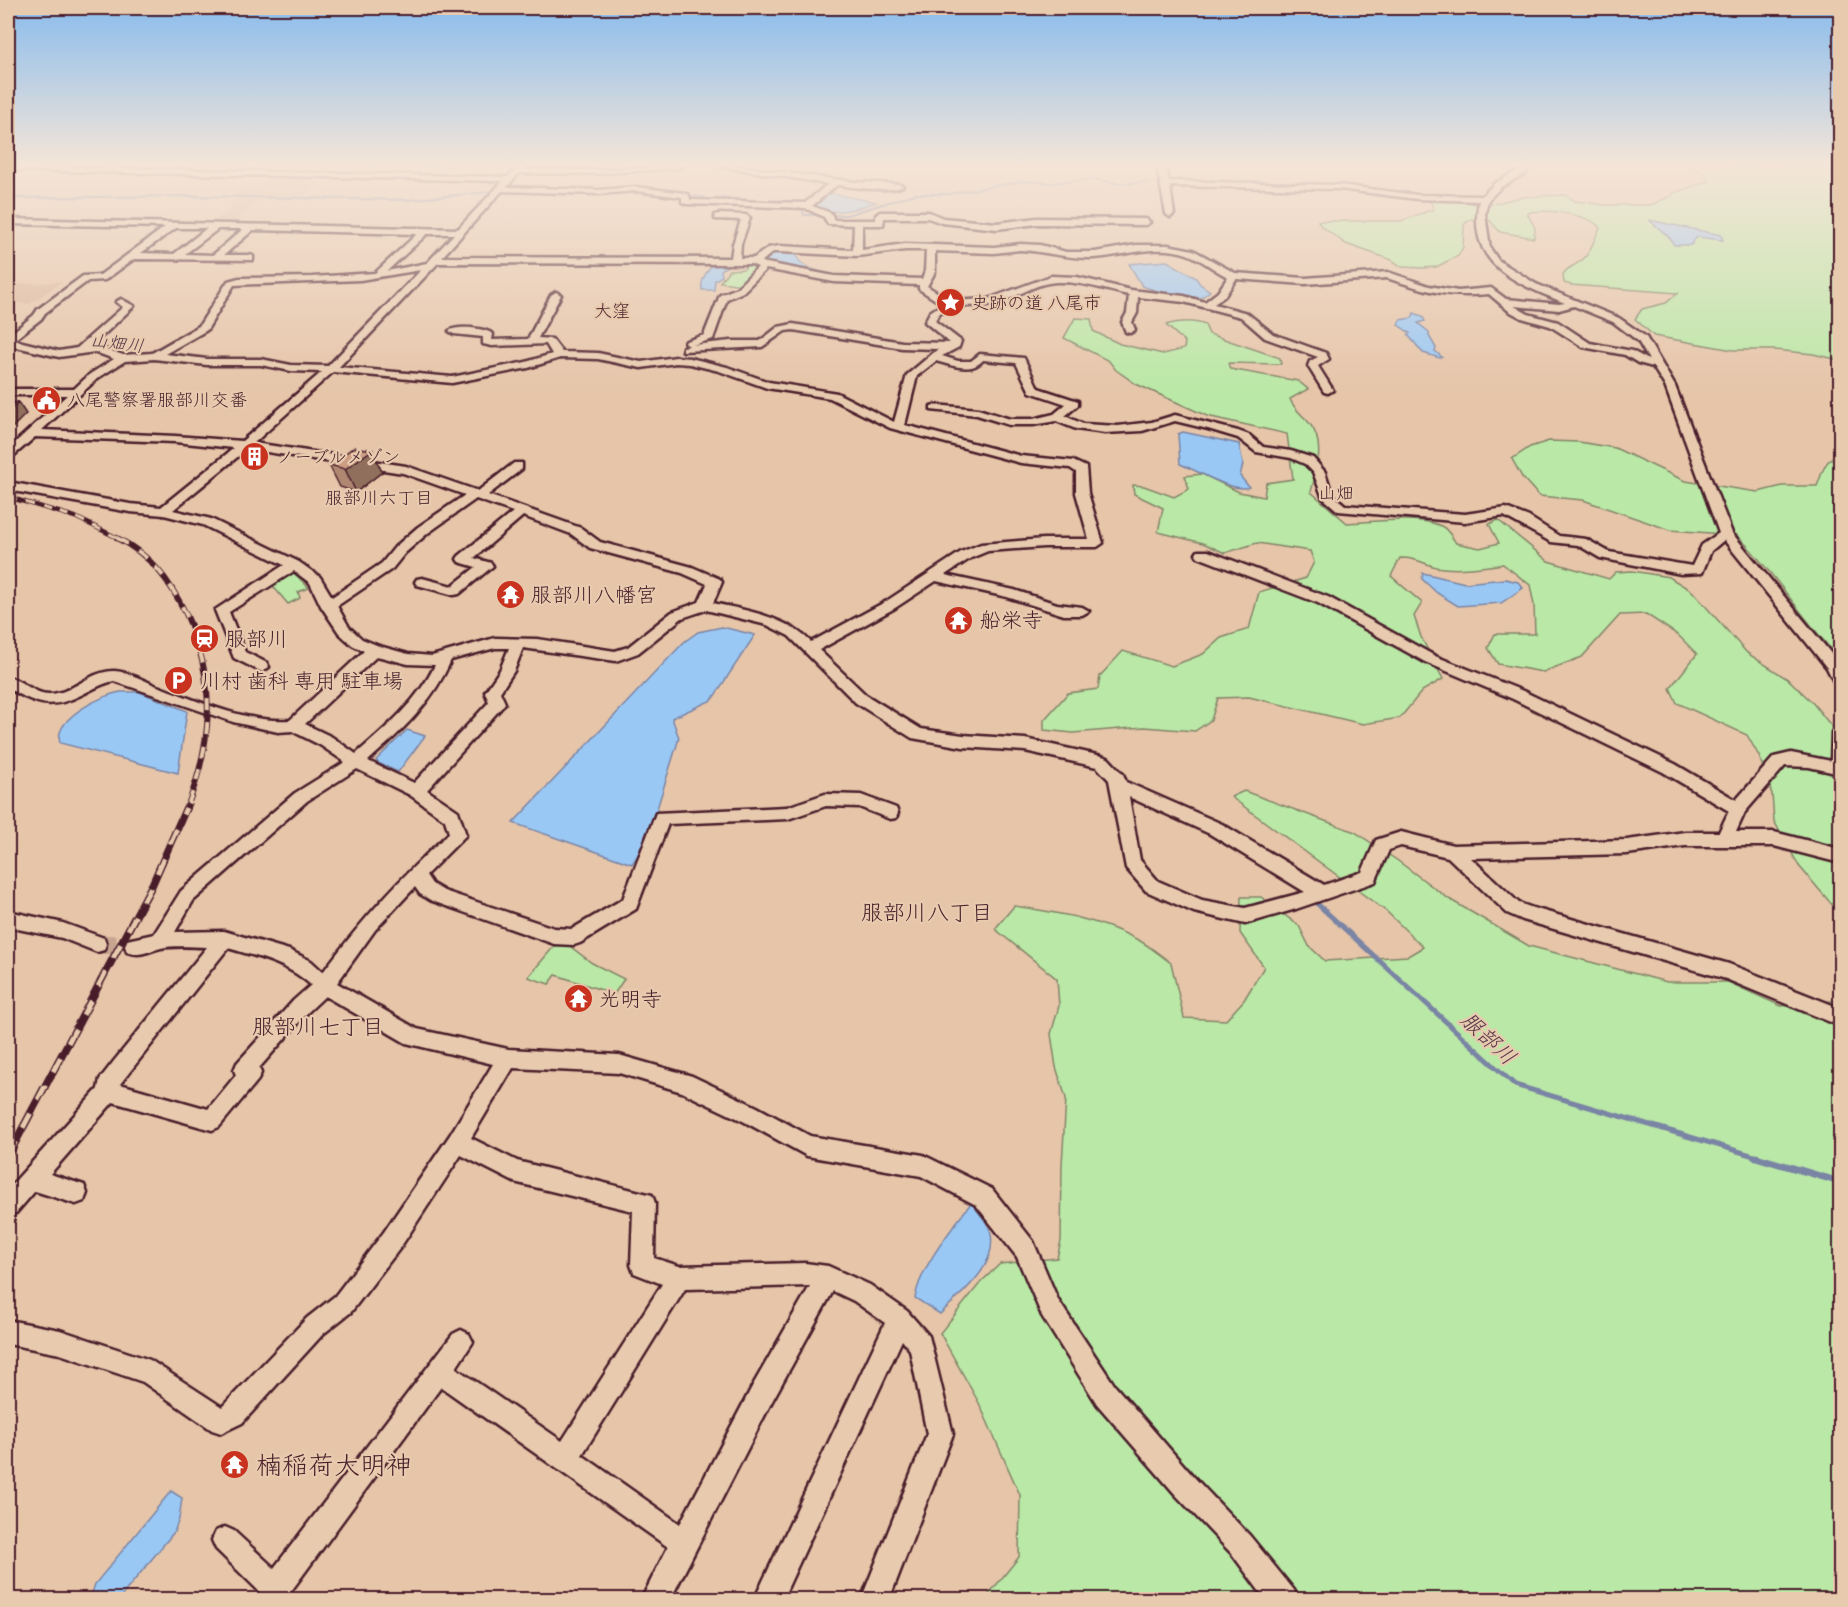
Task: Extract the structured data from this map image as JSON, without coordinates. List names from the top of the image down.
{
  "districts": [
    "大窪",
    "山畑",
    "服部川六丁目",
    "服部川八丁目",
    "服部川七丁目"
  ],
  "water": ["山畑川", "服部川"],
  "places": {
    "place": ["史跡の道 八尾市"],
    "public building": ["八尾警察署服部川交番"],
    "building": ["ノーブルメゾン"],
    "temple": [
      "服部川八幡宮",
      "船栄寺",
      "光明寺",
      "楠稲荷大明神"
    ],
    "station": ["服部川"],
    "parking": ["川村 歯科 専用 駐車場"]
  }
}
